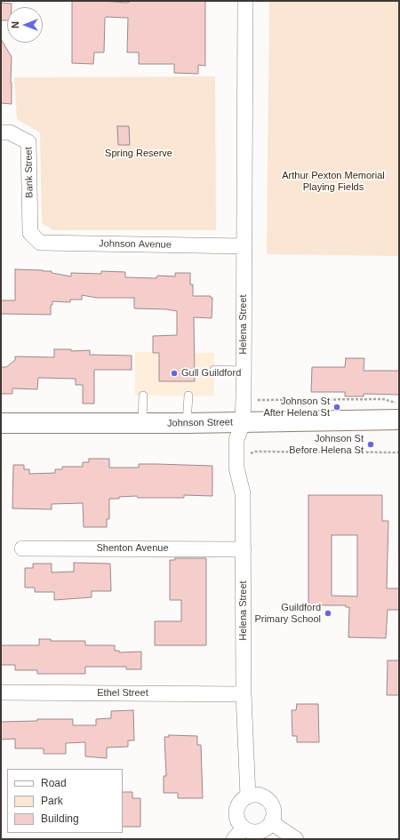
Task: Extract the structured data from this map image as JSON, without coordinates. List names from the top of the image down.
{
  "streets": {
    "highway": ["Johnson Street"],
    "street": [
      "Bank Street",
      "Johnson Avenue",
      "Helena Street",
      "Shenton Avenue",
      "Ethel Street"
    ]
  },
  "crossings": [
    ["Bank Street", "Johnson Avenue"],
    ["Johnson Avenue", "Helena Street"],
    ["Helena Street", "Johnson Street"],
    ["Helena Street", "Shenton Avenue"],
    ["Helena Street", "Ethel Street"]
  ],
  "parks": ["Spring Reserve", "Arthur Pexton Memorial Playing Fields"],
  "places": [
    "Gull Guildford",
    "Johnson St After Helena St",
    "Johnson St Before Helena St",
    "Guildford Primary School"
  ],
  "legend": ["Road", "Park", "Building"],
  "north": "left"
}
